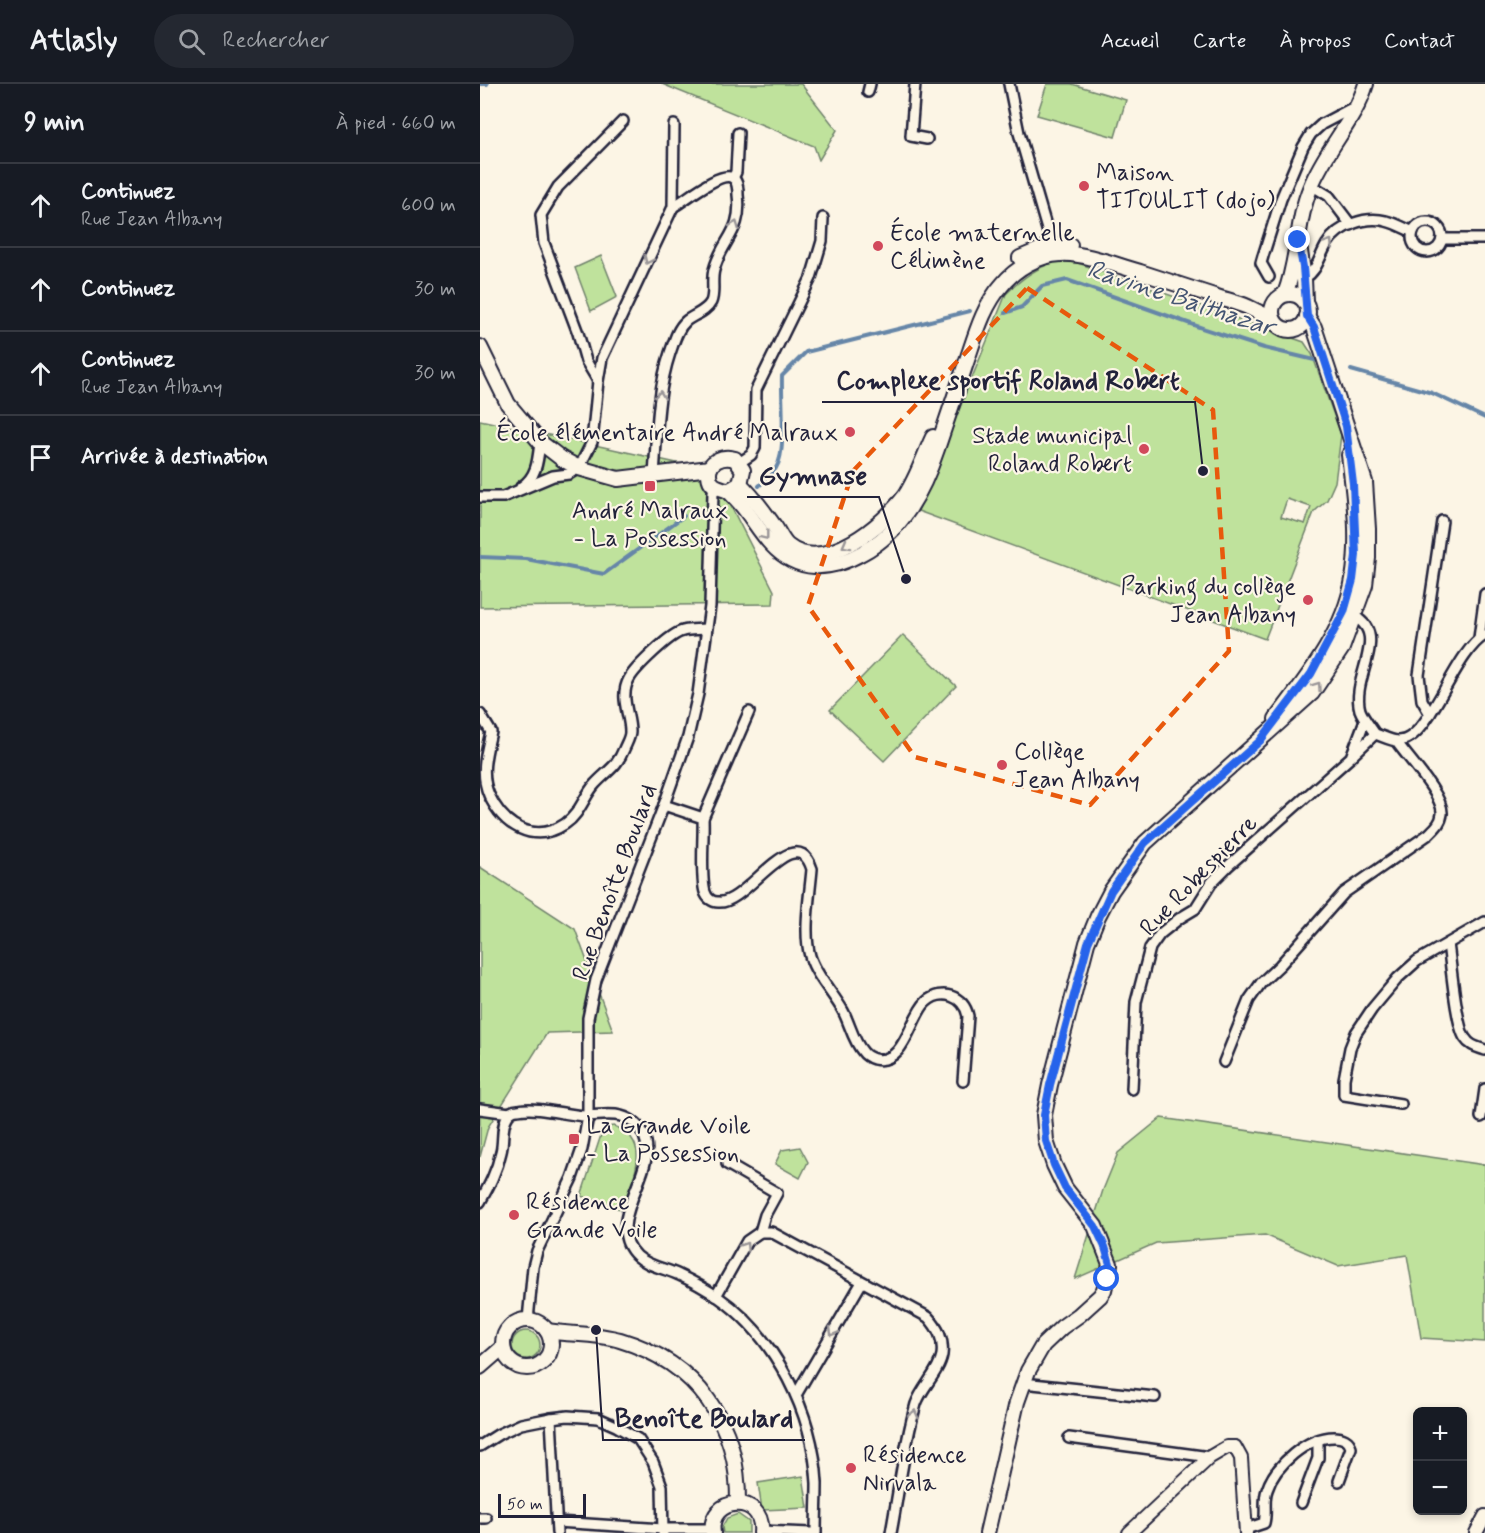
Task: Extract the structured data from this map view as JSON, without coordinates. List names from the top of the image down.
{
  "streets": {
    "street": ["Rue Robespierre", "Rue Benoîte Boulard"]
  },
  "water": ["Ravine Balthazar"],
  "places": {
    "other": [
      "Maison TITOULIT (dojo)",
      "École maternelle Célimène",
      "École élémentaire André Malraux",
      "Stade municipal Roland Robert",
      "Complexe sportif Roland Robert",
      "Gymnase",
      "Parking du collège Jean Albany",
      "Collège Jean Albany",
      "Résidence Grande Voile",
      "Benoîte Boulard",
      "Résidence Nirvala"
    ],
    "transit": ["André Malraux - La Possession", "La Grande Voile - La Possession"]
  },
  "scale_bar": "50 m",
  "page": {
    "header": "Atlasly",
    "search": "Rechercher",
    "nav": [
      "Accueil",
      "Carte",
      "À propos",
      "Contact"
    ],
    "heading": ["9 min", "À pied · 660 m"],
    "list": [
      ["Continuez", "Rue Jean Albany", "600 m"],
      ["Continuez", "30 m"],
      ["Continuez", "Rue Jean Albany", "30 m"],
      "Arrivée à destination"
    ],
    "map_buttons": ["+", "−"],
    "scale": "50 m"
  }
}
